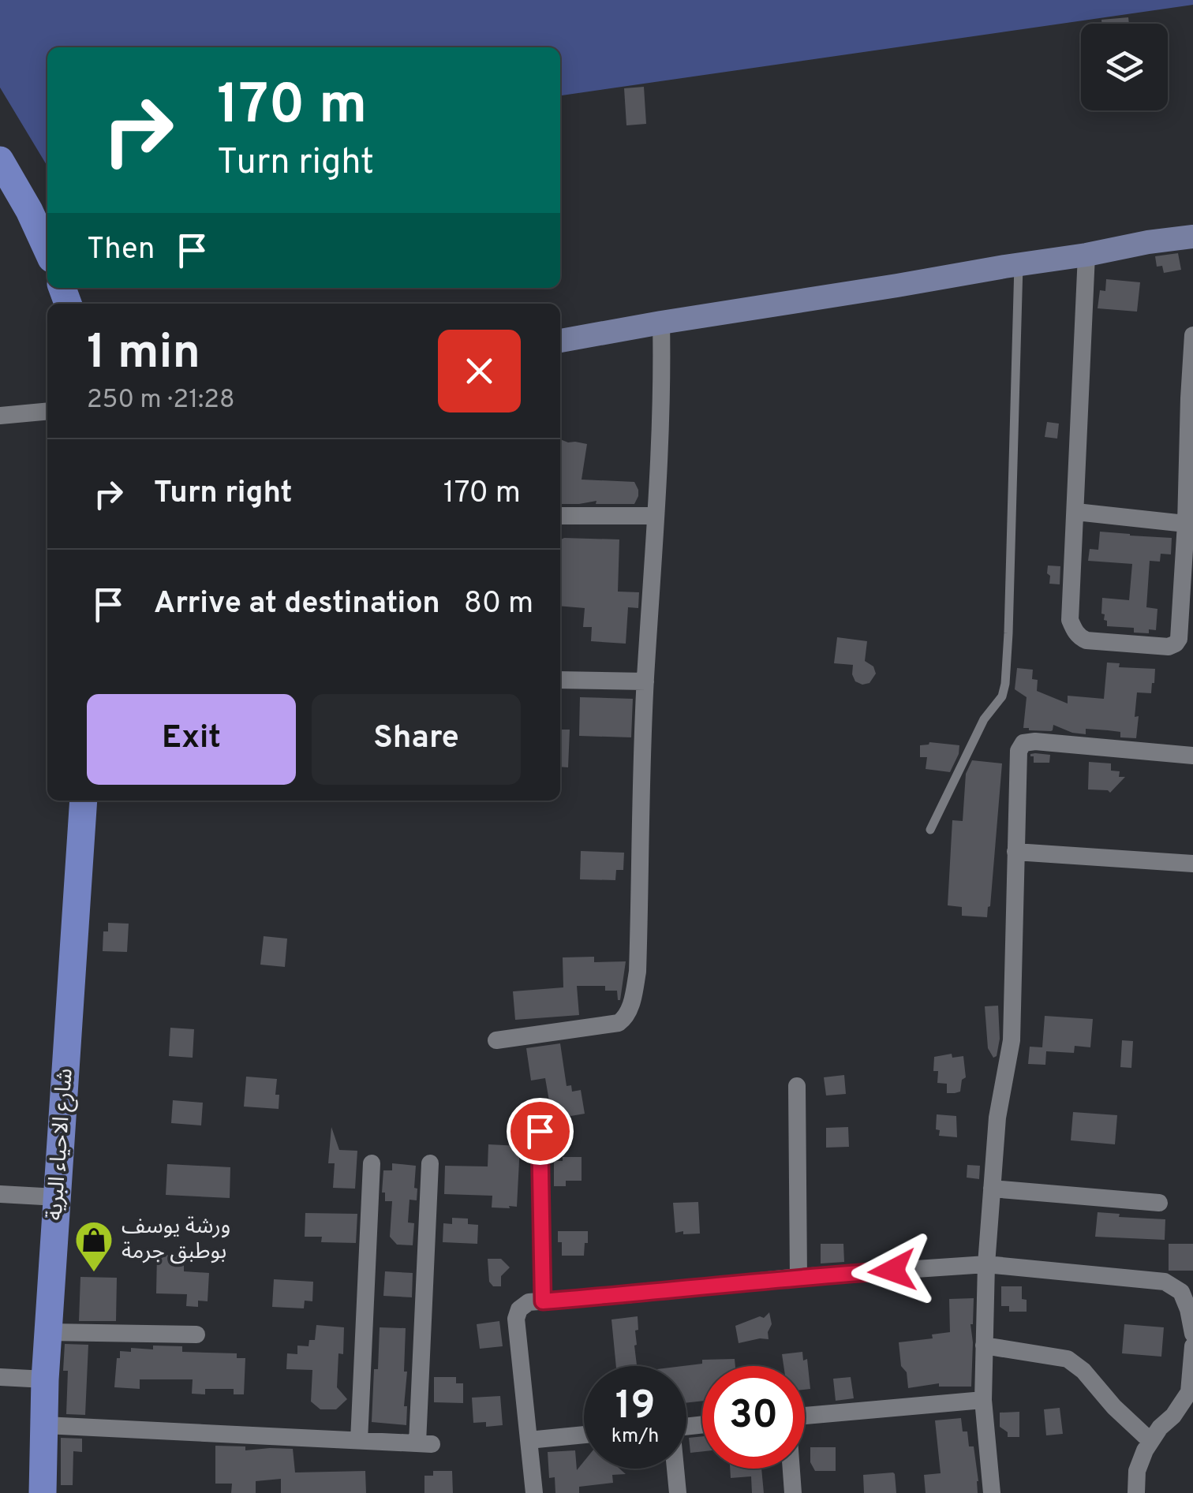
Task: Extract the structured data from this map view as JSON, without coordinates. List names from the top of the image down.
{
  "streets": {
    "main road": ["شارع الاحياء البرية"]
  },
  "places": {
    "shop": ["ورشة يوسف بوطبق جرمة"]
  },
  "page": {
    "turn": ["170 m", "Turn right"],
    "then": "Then",
    "heading": ["1 min", "250 m · 21:28"],
    "list": [
      {
        "name": "Turn right",
        "value": "170 m"
      },
      {
        "name": "Arrive at destination",
        "value": "80 m"
      }
    ],
    "buttons": ["Exit", "Share"],
    "speed": "19 km/h",
    "limit": "30"
  }
}
